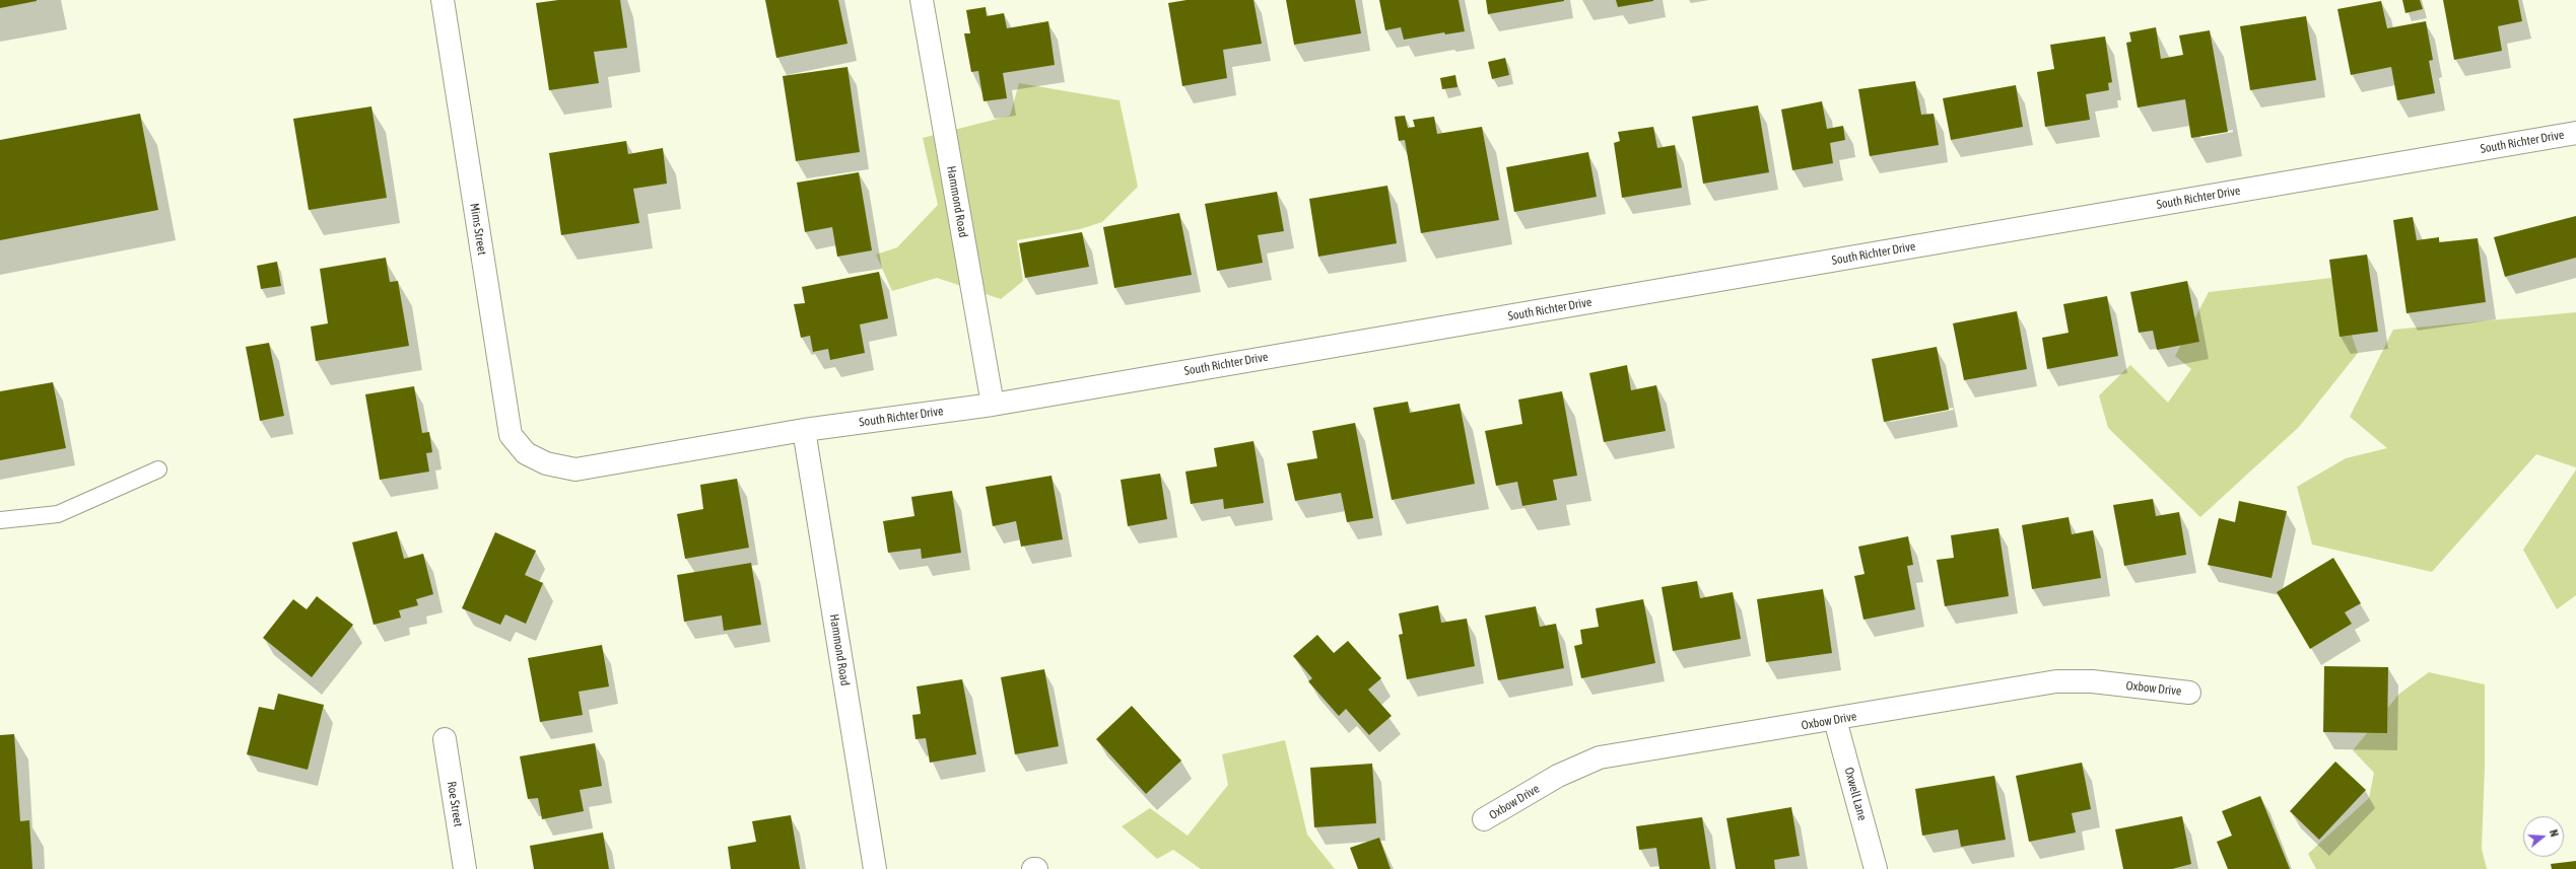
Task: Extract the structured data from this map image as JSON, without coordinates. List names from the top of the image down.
{
  "streets": {
    "street": [
      "South Richter Drive",
      "Hammond Road",
      "Mims Street",
      "Oxbow Drive",
      "Oxwell Lane",
      "Roe Street"
    ]
  },
  "crossings": [
    ["South Richter Drive", "Hammond Road"],
    ["South Richter Drive", "Mims Street"],
    ["Oxbow Drive", "Oxwell Lane"]
  ],
  "north": "right"
}
